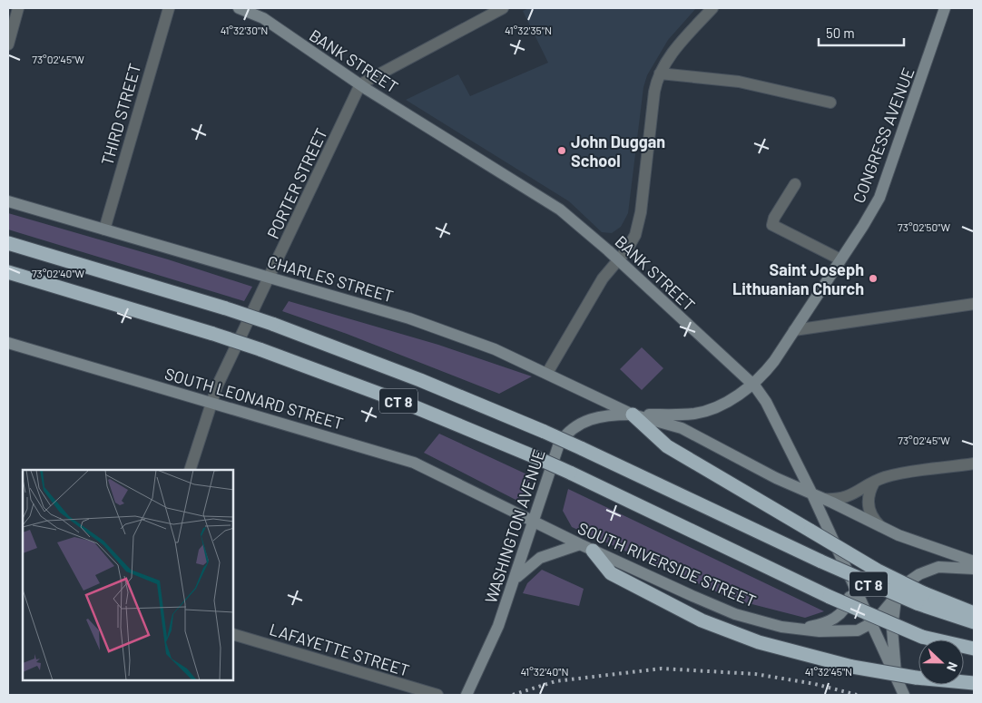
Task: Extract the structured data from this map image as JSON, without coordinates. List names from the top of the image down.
{
  "streets": {
    "highway": ["CT 8"],
    "main road": [
      "BANK STREET",
      "CONGRESS AVENUE",
      "CHARLES STREET",
      "SOUTH LEONARD STREET",
      "WASHINGTON AVENUE",
      "SOUTH RIVERSIDE STREET"
    ],
    "street": ["THIRD STREET", "PORTER STREET", "LAFAYETTE STREET"]
  },
  "crossings": [
    ["BANK STREET", "CONGRESS AVENUE"],
    ["BANK STREET", "PORTER STREET"],
    ["BANK STREET", "SOUTH RIVERSIDE STREET"],
    ["THIRD STREET", "CHARLES STREET"],
    ["CONGRESS AVENUE", "CHARLES STREET"],
    ["CONGRESS AVENUE", "WASHINGTON AVENUE"],
    ["PORTER STREET", "CHARLES STREET"],
    ["PORTER STREET", "SOUTH LEONARD STREET"],
    ["CHARLES STREET", "WASHINGTON AVENUE"],
    ["SOUTH LEONARD STREET", "WASHINGTON AVENUE"],
    ["SOUTH LEONARD STREET", "SOUTH RIVERSIDE STREET"],
    ["WASHINGTON AVENUE", "SOUTH RIVERSIDE STREET"]
  ],
  "places": ["John Duggan School", "Saint Joseph Lithuanian Church"],
  "scale_bar": "50 m",
  "north": "right",
  "coordinates": [
    "41°32'30\"N",
    "41°32'35\"N",
    "73°02'45\"W",
    "73°02'50\"W",
    "73°02'40\"W",
    "41°32'40\"N",
    "41°32'45\"N"
  ]
}
